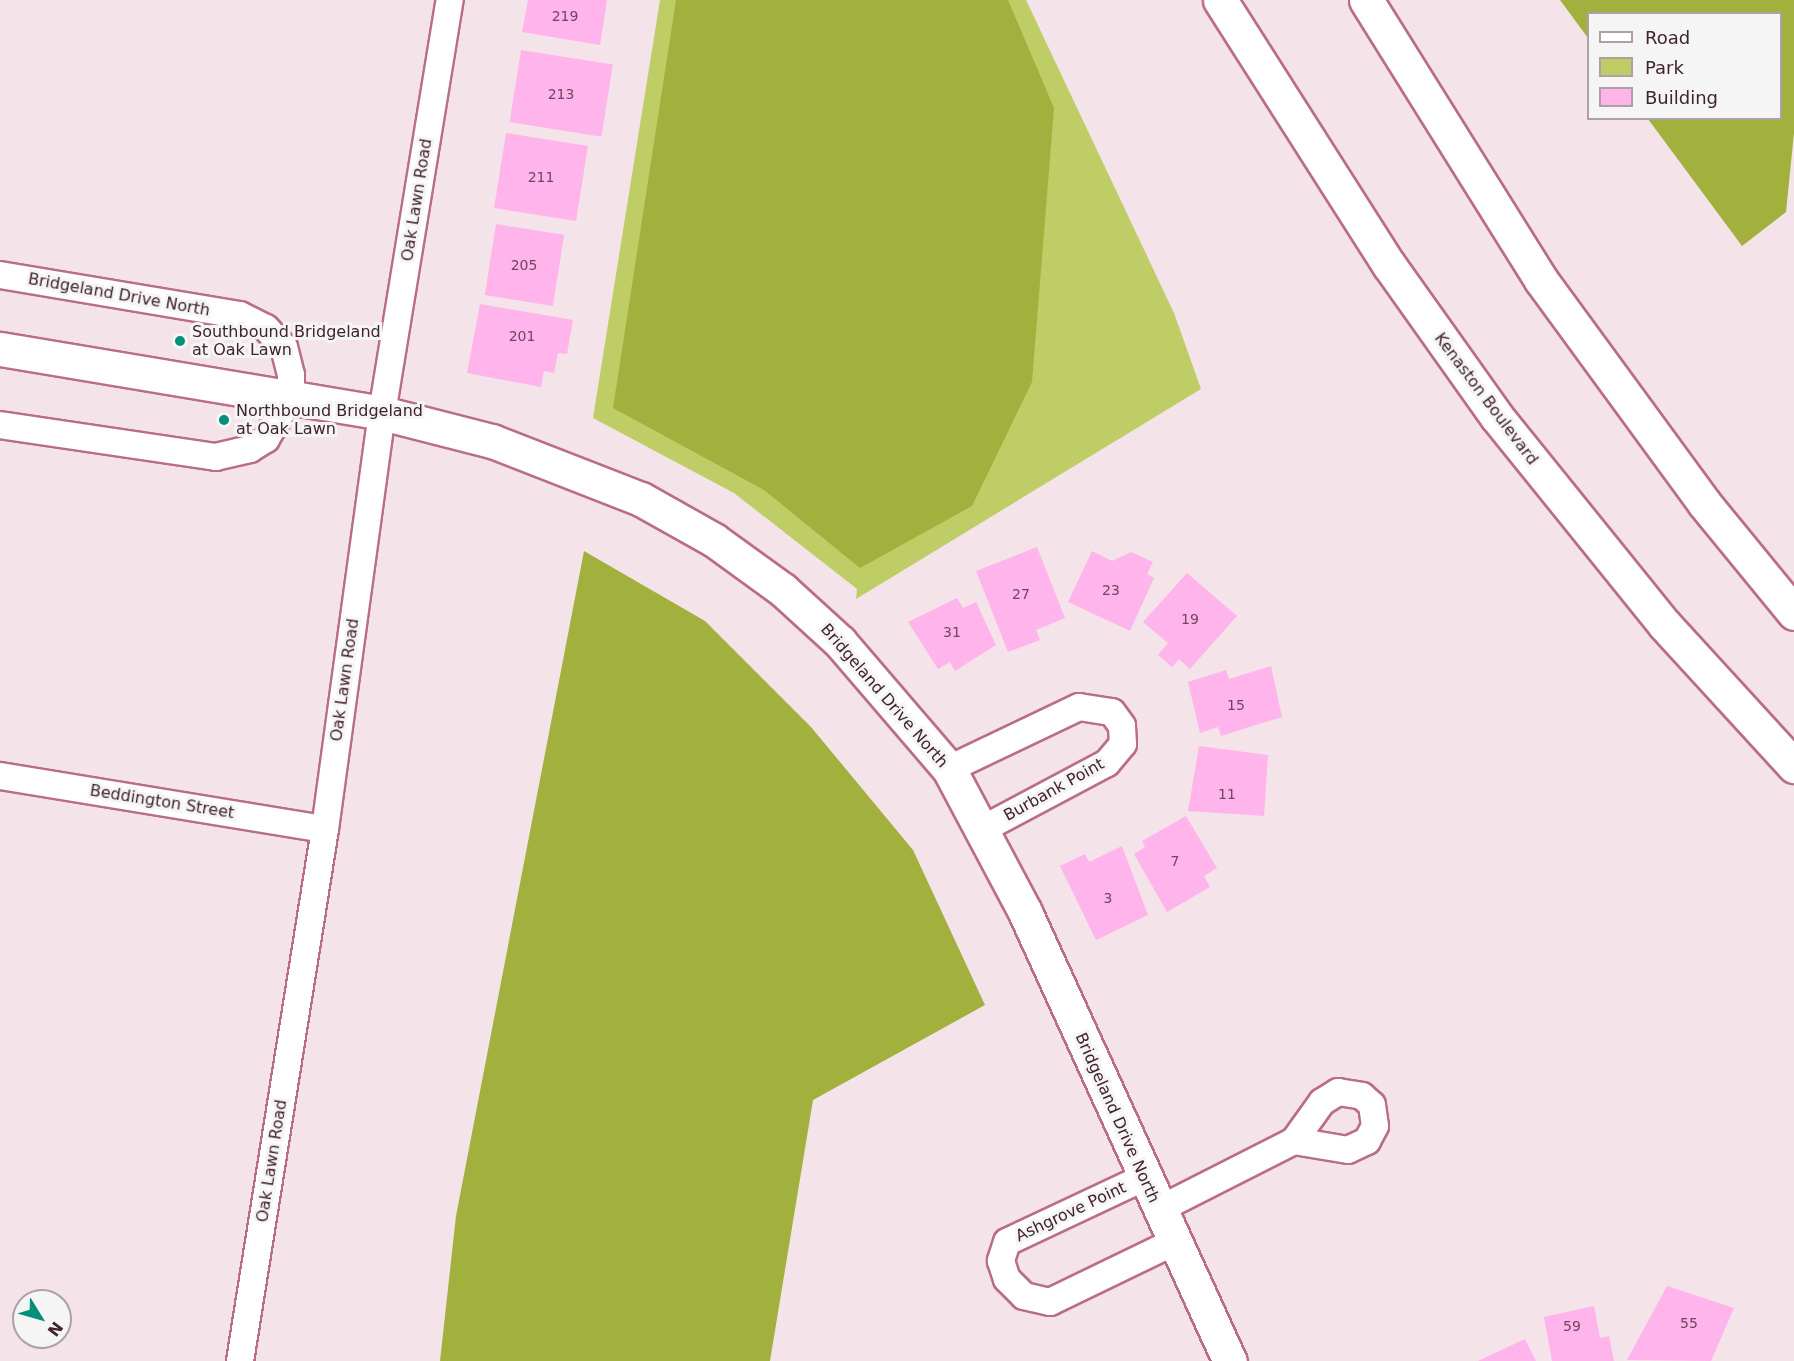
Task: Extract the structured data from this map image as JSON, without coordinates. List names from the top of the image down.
{
  "streets": {
    "street": [
      "Oak Lawn Road",
      "Bridgeland Drive North",
      "Kenaston Boulevard",
      "Burbank Point",
      "Beddington Street",
      "Ashgrove Point"
    ]
  },
  "crossings": [
    ["Oak Lawn Road", "Bridgeland Drive North"],
    ["Oak Lawn Road", "Beddington Street"],
    ["Bridgeland Drive North", "Burbank Point"],
    ["Bridgeland Drive North", "Ashgrove Point"]
  ],
  "places": ["Southbound Bridgeland at Oak Lawn", "Northbound Bridgeland at Oak Lawn"],
  "house_numbers": [
    "219",
    "213",
    "211",
    "205",
    "201",
    "23",
    "27",
    "19",
    "31",
    "15",
    "11",
    "7",
    "3",
    "55",
    "59"
  ],
  "legend": ["Road", "Park", "Building"],
  "north": "bottom right"
}
